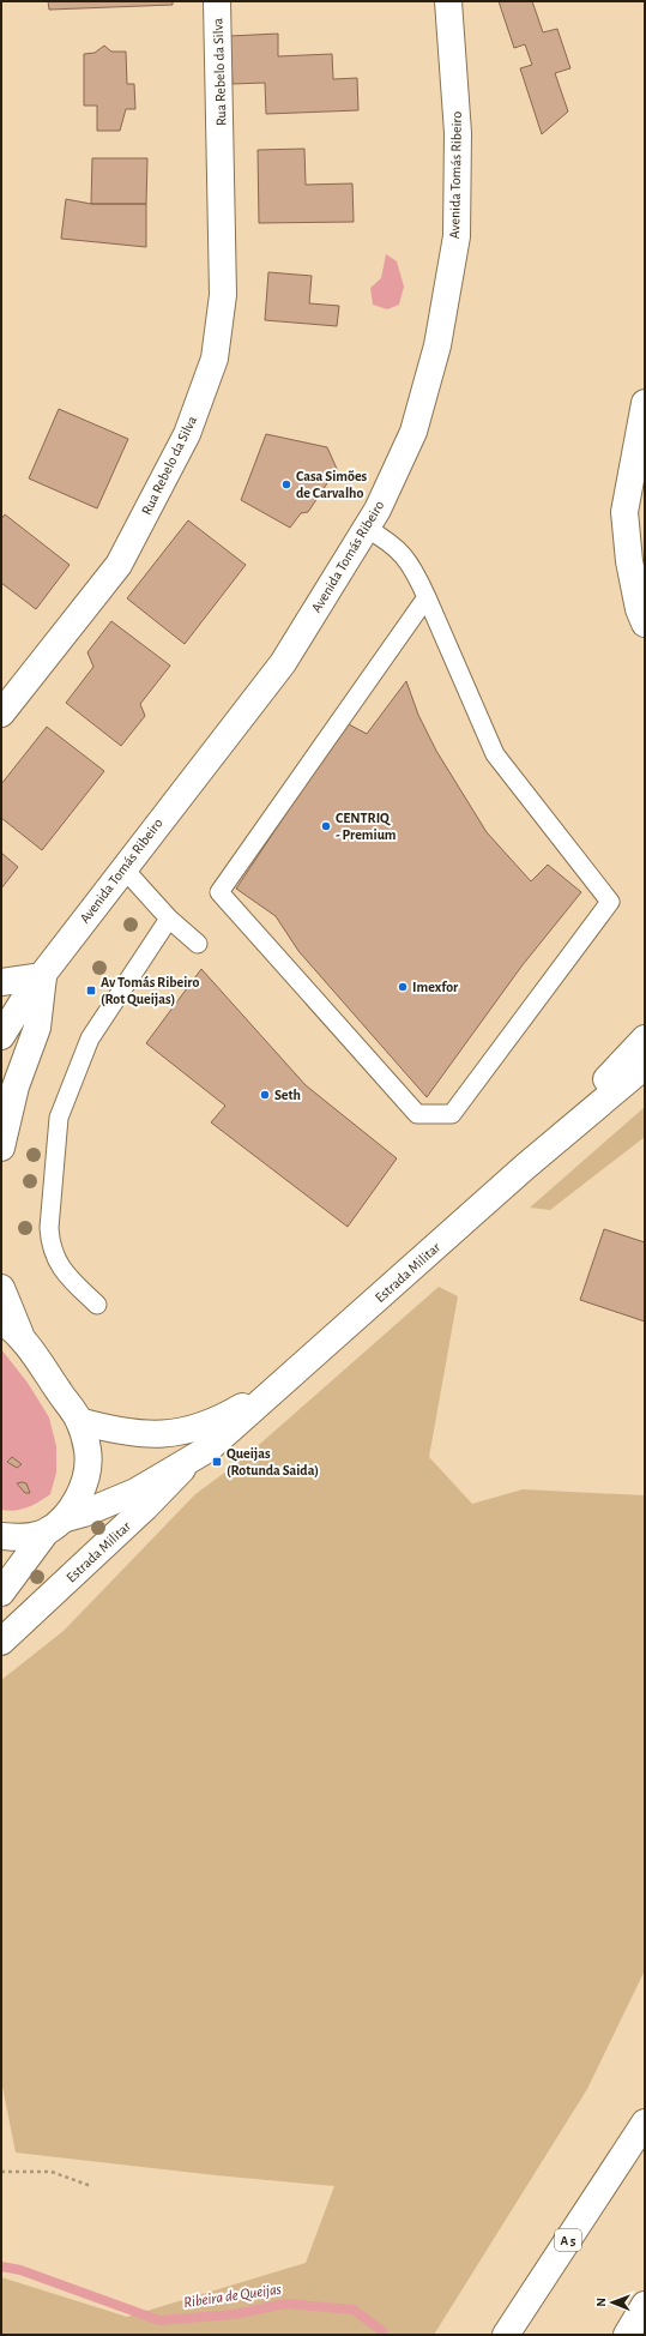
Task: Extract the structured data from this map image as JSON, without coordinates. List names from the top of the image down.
{
  "streets": {
    "main road": [
      "Rua Rebelo da Silva",
      "Avenida Tomás Ribeiro",
      "Estrada Militar",
      "A 5"
    ]
  },
  "water": ["Ribeira de Queijas"],
  "places": {
    "other": [
      "Casa Simões de Carvalho",
      "CENTRIQ - Premium",
      "Imexfor",
      "Seth"
    ],
    "transit": ["Av Tomás Ribeiro (Rot Queijas)", "Queijas (Rotunda Saida)"]
  },
  "north": "left"
}
